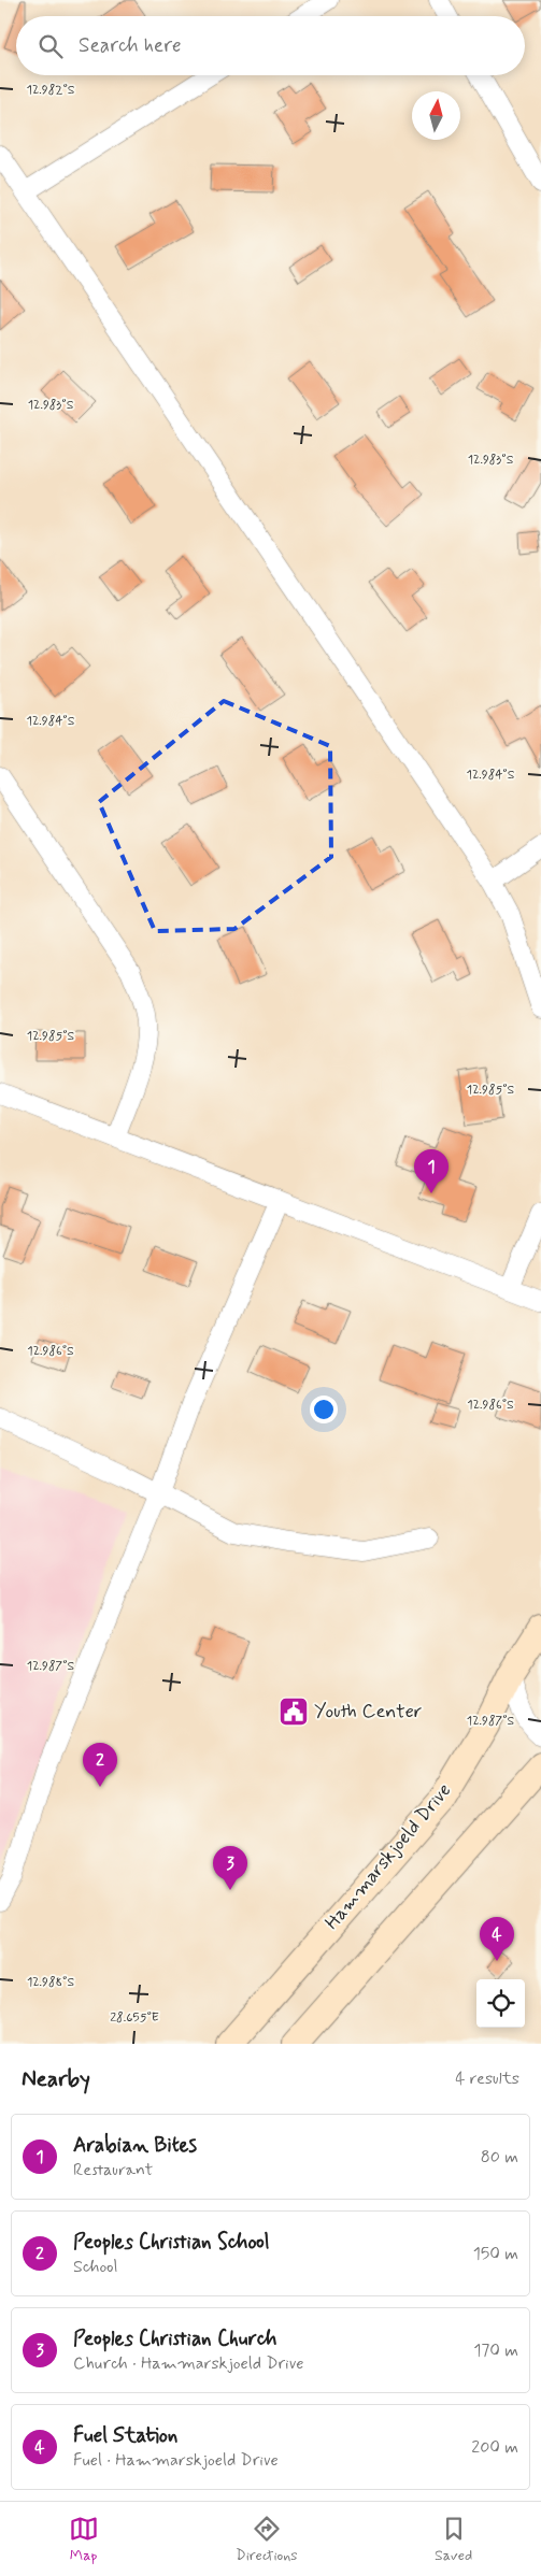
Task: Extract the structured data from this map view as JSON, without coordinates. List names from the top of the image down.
{
  "streets": {
    "main road": ["Hammarskjoeld Drive"]
  },
  "places": {
    "public building": ["Youth Center"]
  },
  "north": "top",
  "page": {
    "search": "Search here",
    "pins": [
      "1",
      "2",
      "3",
      "4"
    ],
    "heading": ["Nearby", "4 results"],
    "list": [
      {
        "mark": "1",
        "name": "Arabian Bites",
        "note": "Restaurant",
        "value": "80 m"
      },
      {
        "mark": "2",
        "name": "Peoples Christian School",
        "note": "School",
        "value": "150 m"
      },
      {
        "mark": "3",
        "name": "Peoples Christian Church",
        "note": "Church · Hammarskjoeld Drive",
        "value": "170 m"
      },
      {
        "mark": "4",
        "name": "Fuel Station",
        "note": "Fuel · Hammarskjoeld Drive",
        "value": "200 m"
      }
    ],
    "nav": ["Map", "Directions", "Saved"]
  },
  "coordinates": [
    "12.982°S",
    "12.983°S",
    "12.984°S",
    "12.985°S",
    "12.986°S",
    "12.987°S",
    "12.988°S",
    "28.655°E"
  ]
}
